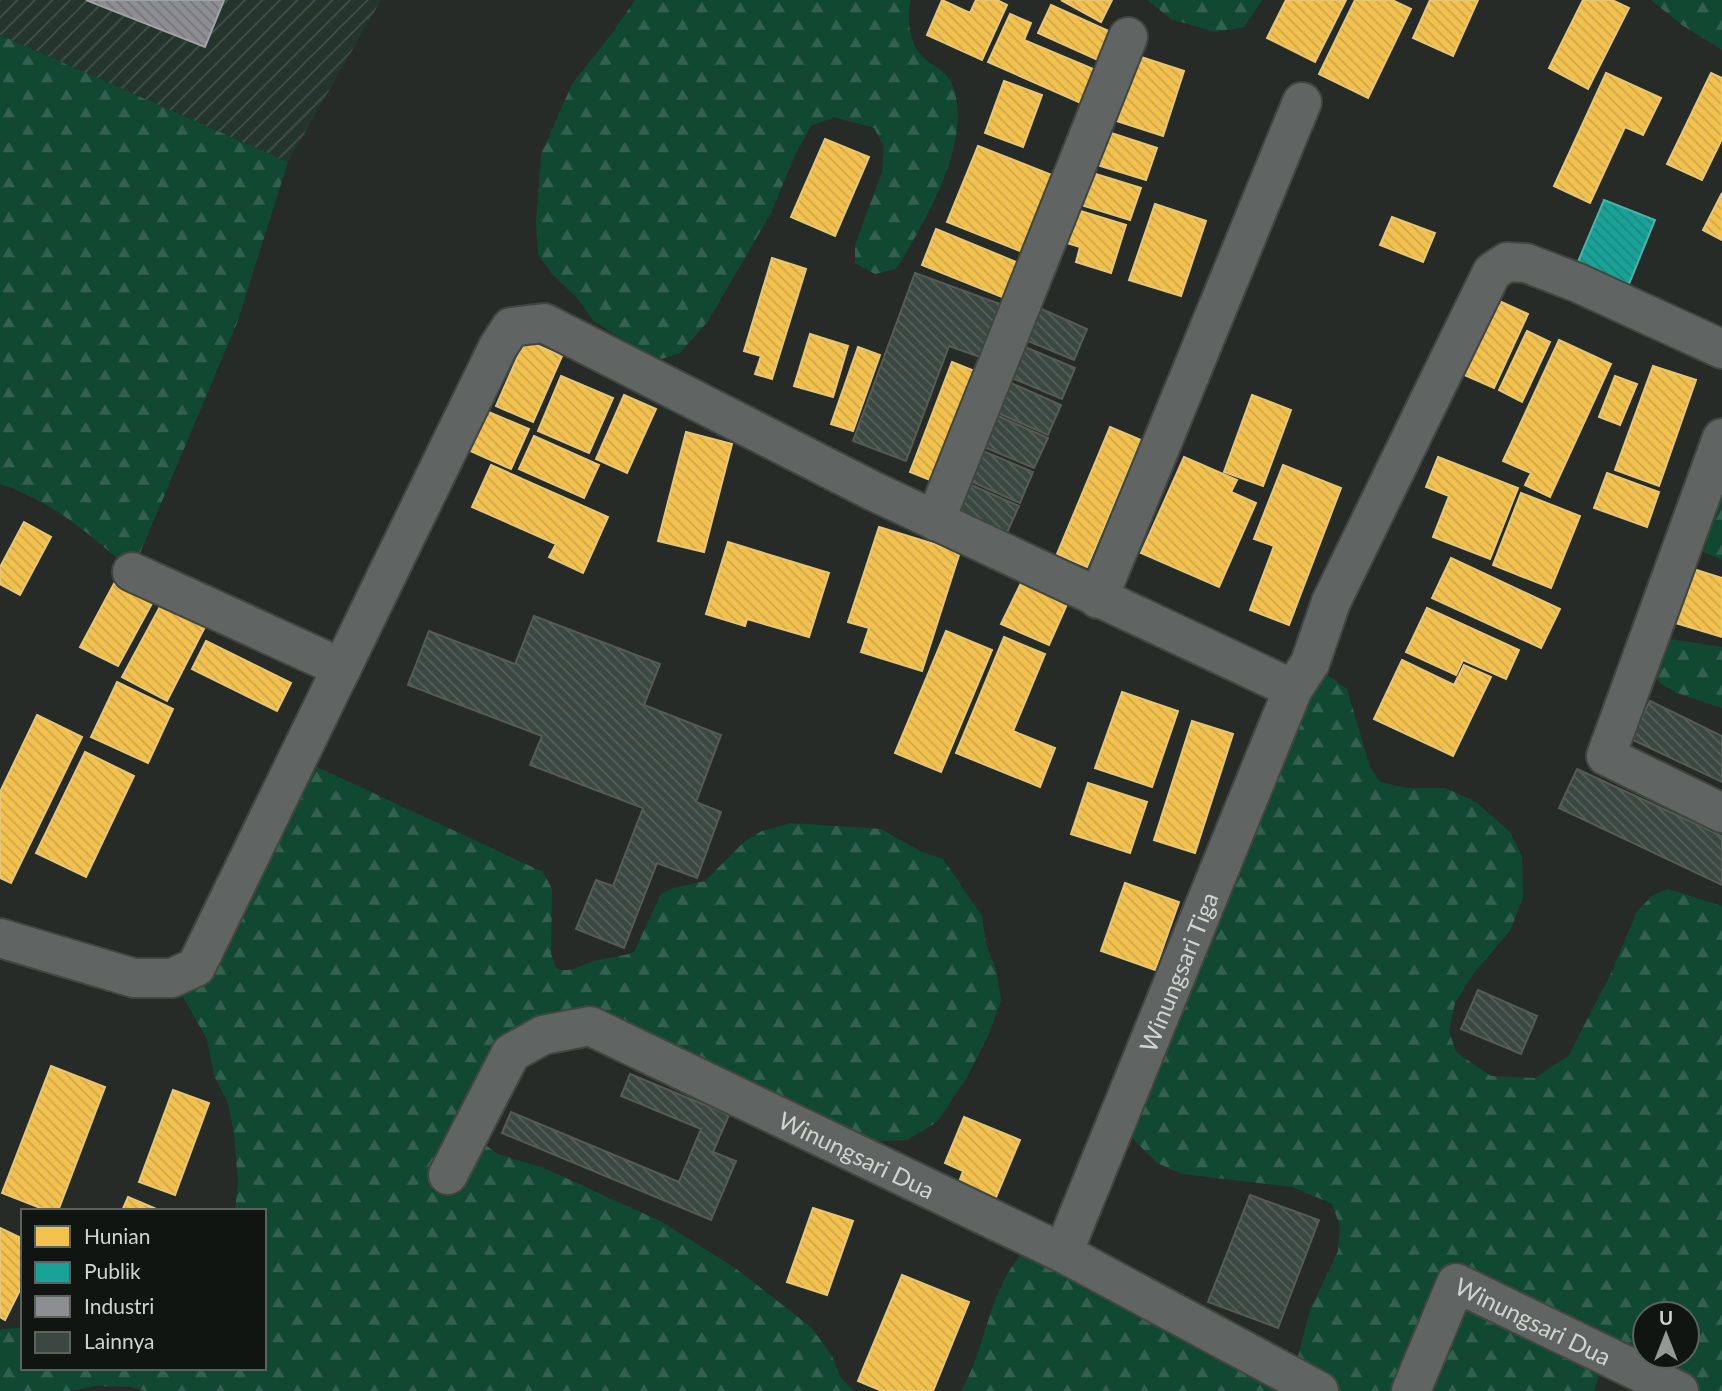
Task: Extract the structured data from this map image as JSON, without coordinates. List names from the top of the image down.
{
  "streets": {
    "street": ["Winungsari Tiga", "Winungsari Dua"]
  },
  "crossings": [
    ["Winungsari Tiga", "Winungsari Dua"]
  ],
  "legend": [
    "Hunian",
    "Publik",
    "Industri",
    "Lainnya"
  ],
  "north": "top"
}
